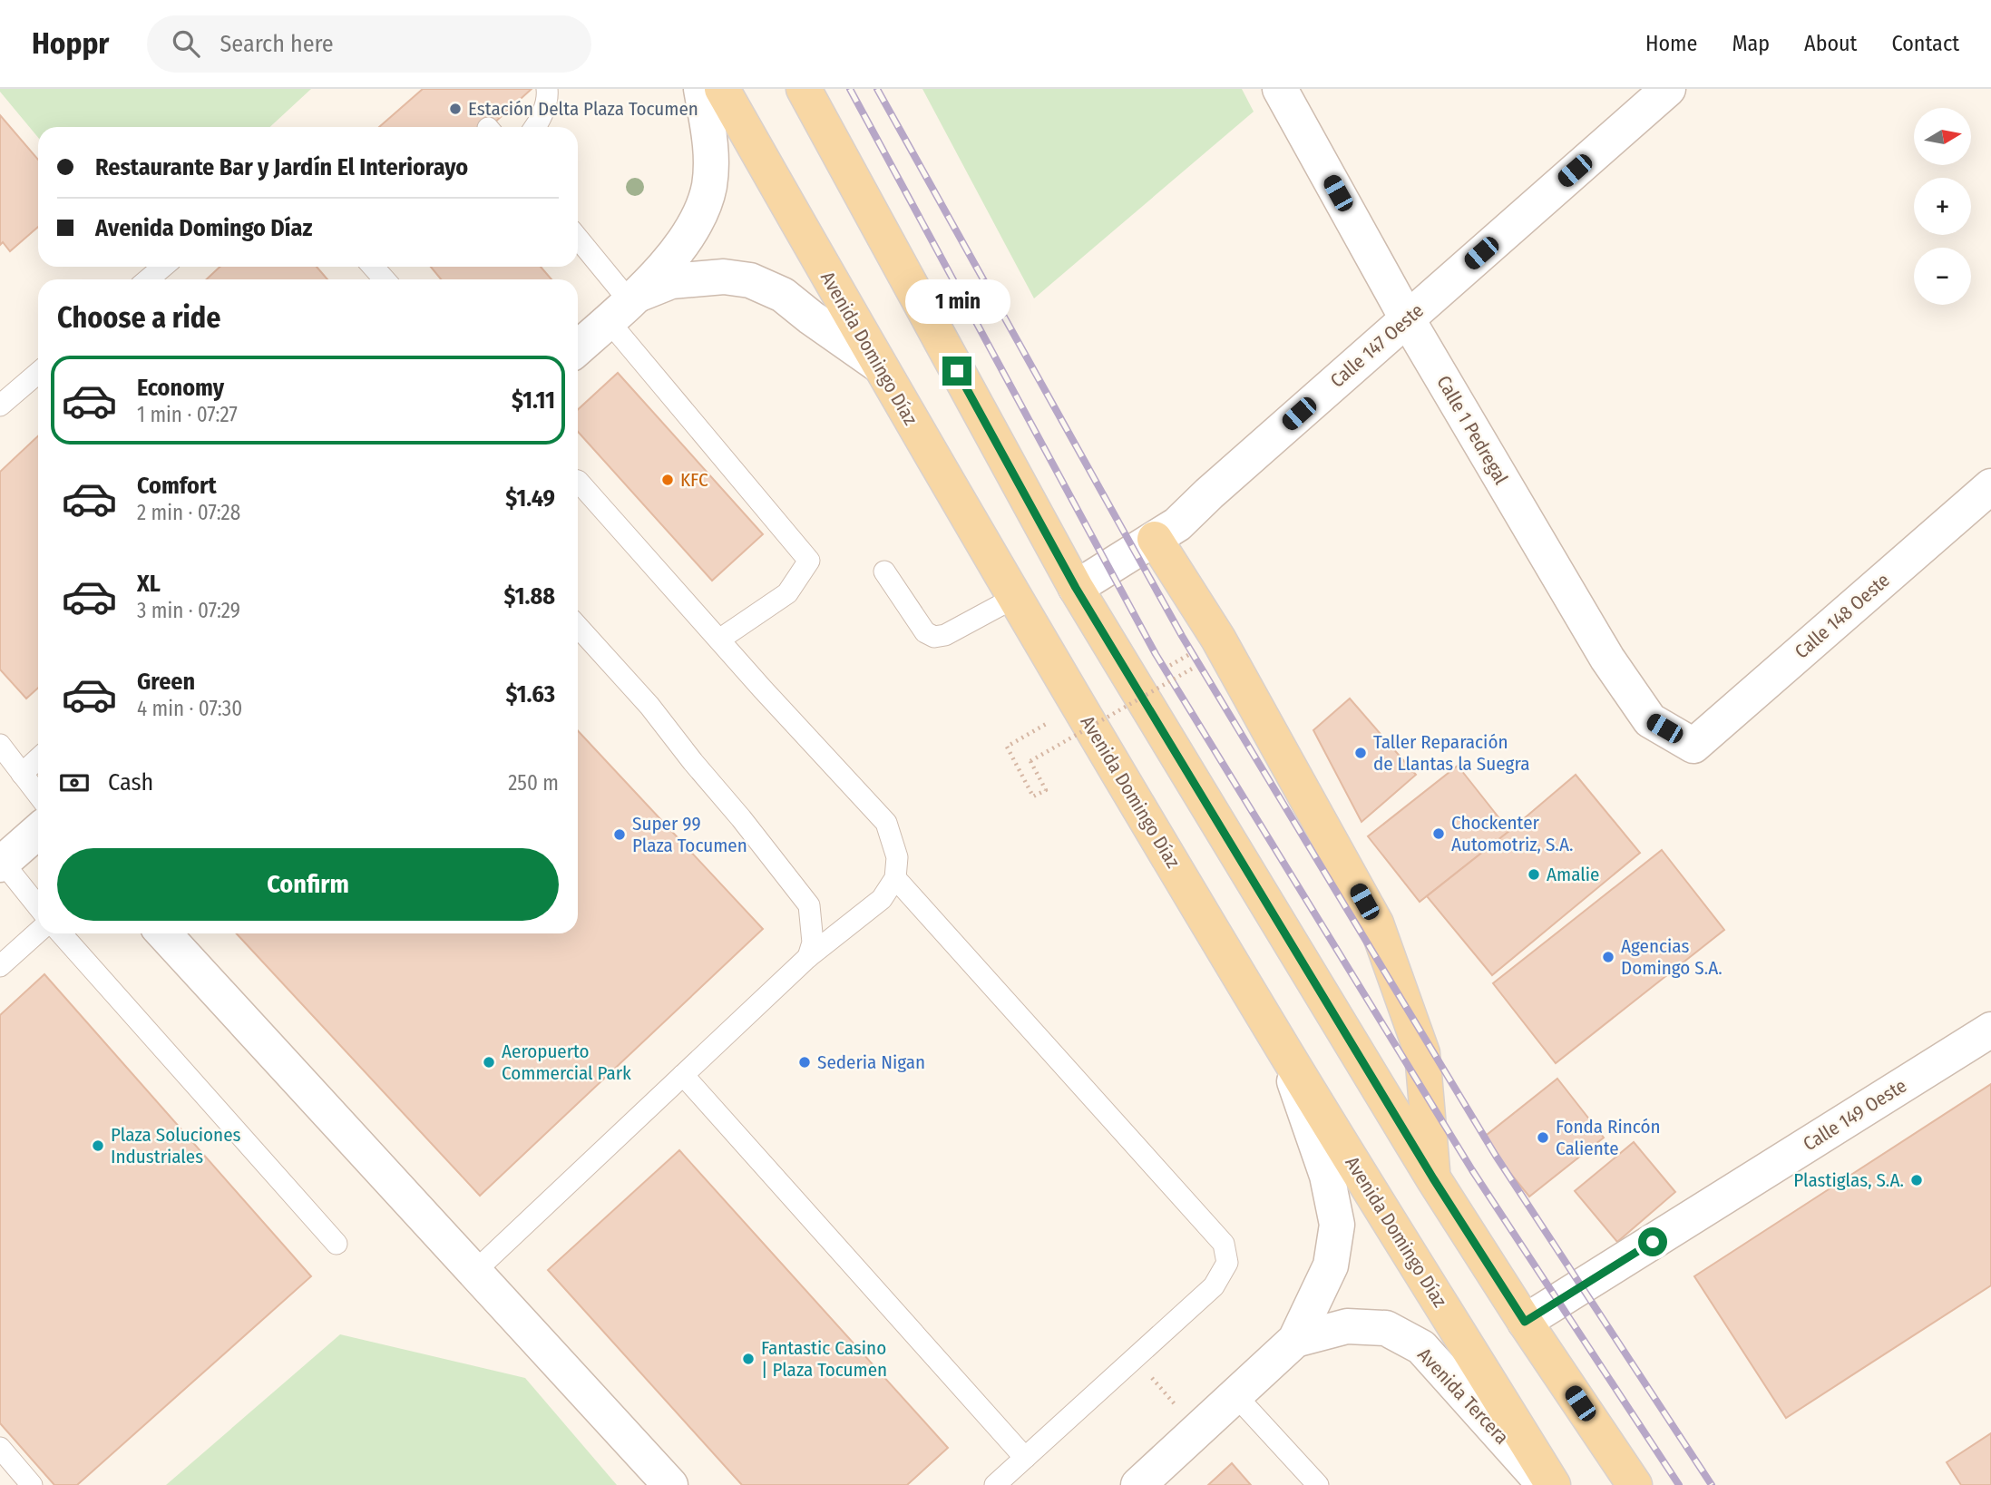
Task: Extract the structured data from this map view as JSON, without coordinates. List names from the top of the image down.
{
  "streets": {
    "main road": ["Avenida Domingo Díaz"],
    "street": [
      "Calle 147 Oeste",
      "Calle 1 Pedregal",
      "Calle 148 Oeste",
      "Calle 149 Oeste",
      "Avenida Tercera"
    ]
  },
  "crossings": [
    ["Calle 147 Oeste", "Calle 1 Pedregal"],
    ["Avenida Domingo Díaz", "Avenida Tercera"],
    ["Calle 1 Pedregal", "Calle 148 Oeste"]
  ],
  "places": [
    "Estación Delta Plaza Tocumen",
    "KFC",
    "Taller Reparación de Llantas la Suegra",
    "Chockenter Automotriz, S.A.",
    "Super 99 Plaza Tocumen",
    "Amalie",
    "Agencias Domingo S.A.",
    "Aeropuerto Commercial Park",
    "Sederia Nigan",
    "Fonda Rincón Caliente",
    "Plaza Soluciones Industriales",
    "Plastiglas, S.A.",
    "Fantastic Casino | Plaza Tocumen"
  ],
  "north": "right",
  "page": {
    "header": "Hoppr",
    "search": "Search here",
    "nav": [
      "Home",
      "Map",
      "About",
      "Contact"
    ],
    "map_buttons": ["+", "−"],
    "banner": ["Restaurante Bar y Jardín El Interiorayo", "Avenida Domingo Díaz"],
    "bubble": "1 min",
    "heading": "Choose a ride",
    "list": [
      {
        "name": "Economy",
        "note": "1 min · 07:27",
        "value": "$1.11"
      },
      {
        "name": "Comfort",
        "note": "2 min · 07:28",
        "value": "$1.49"
      },
      {
        "name": "XL",
        "note": "3 min · 07:29",
        "value": "$1.88"
      },
      {
        "name": "Green",
        "note": "4 min · 07:30",
        "value": "$1.63"
      }
    ],
    "pay": ["Cash", "250 m"],
    "buttons": "Confirm"
  }
}
